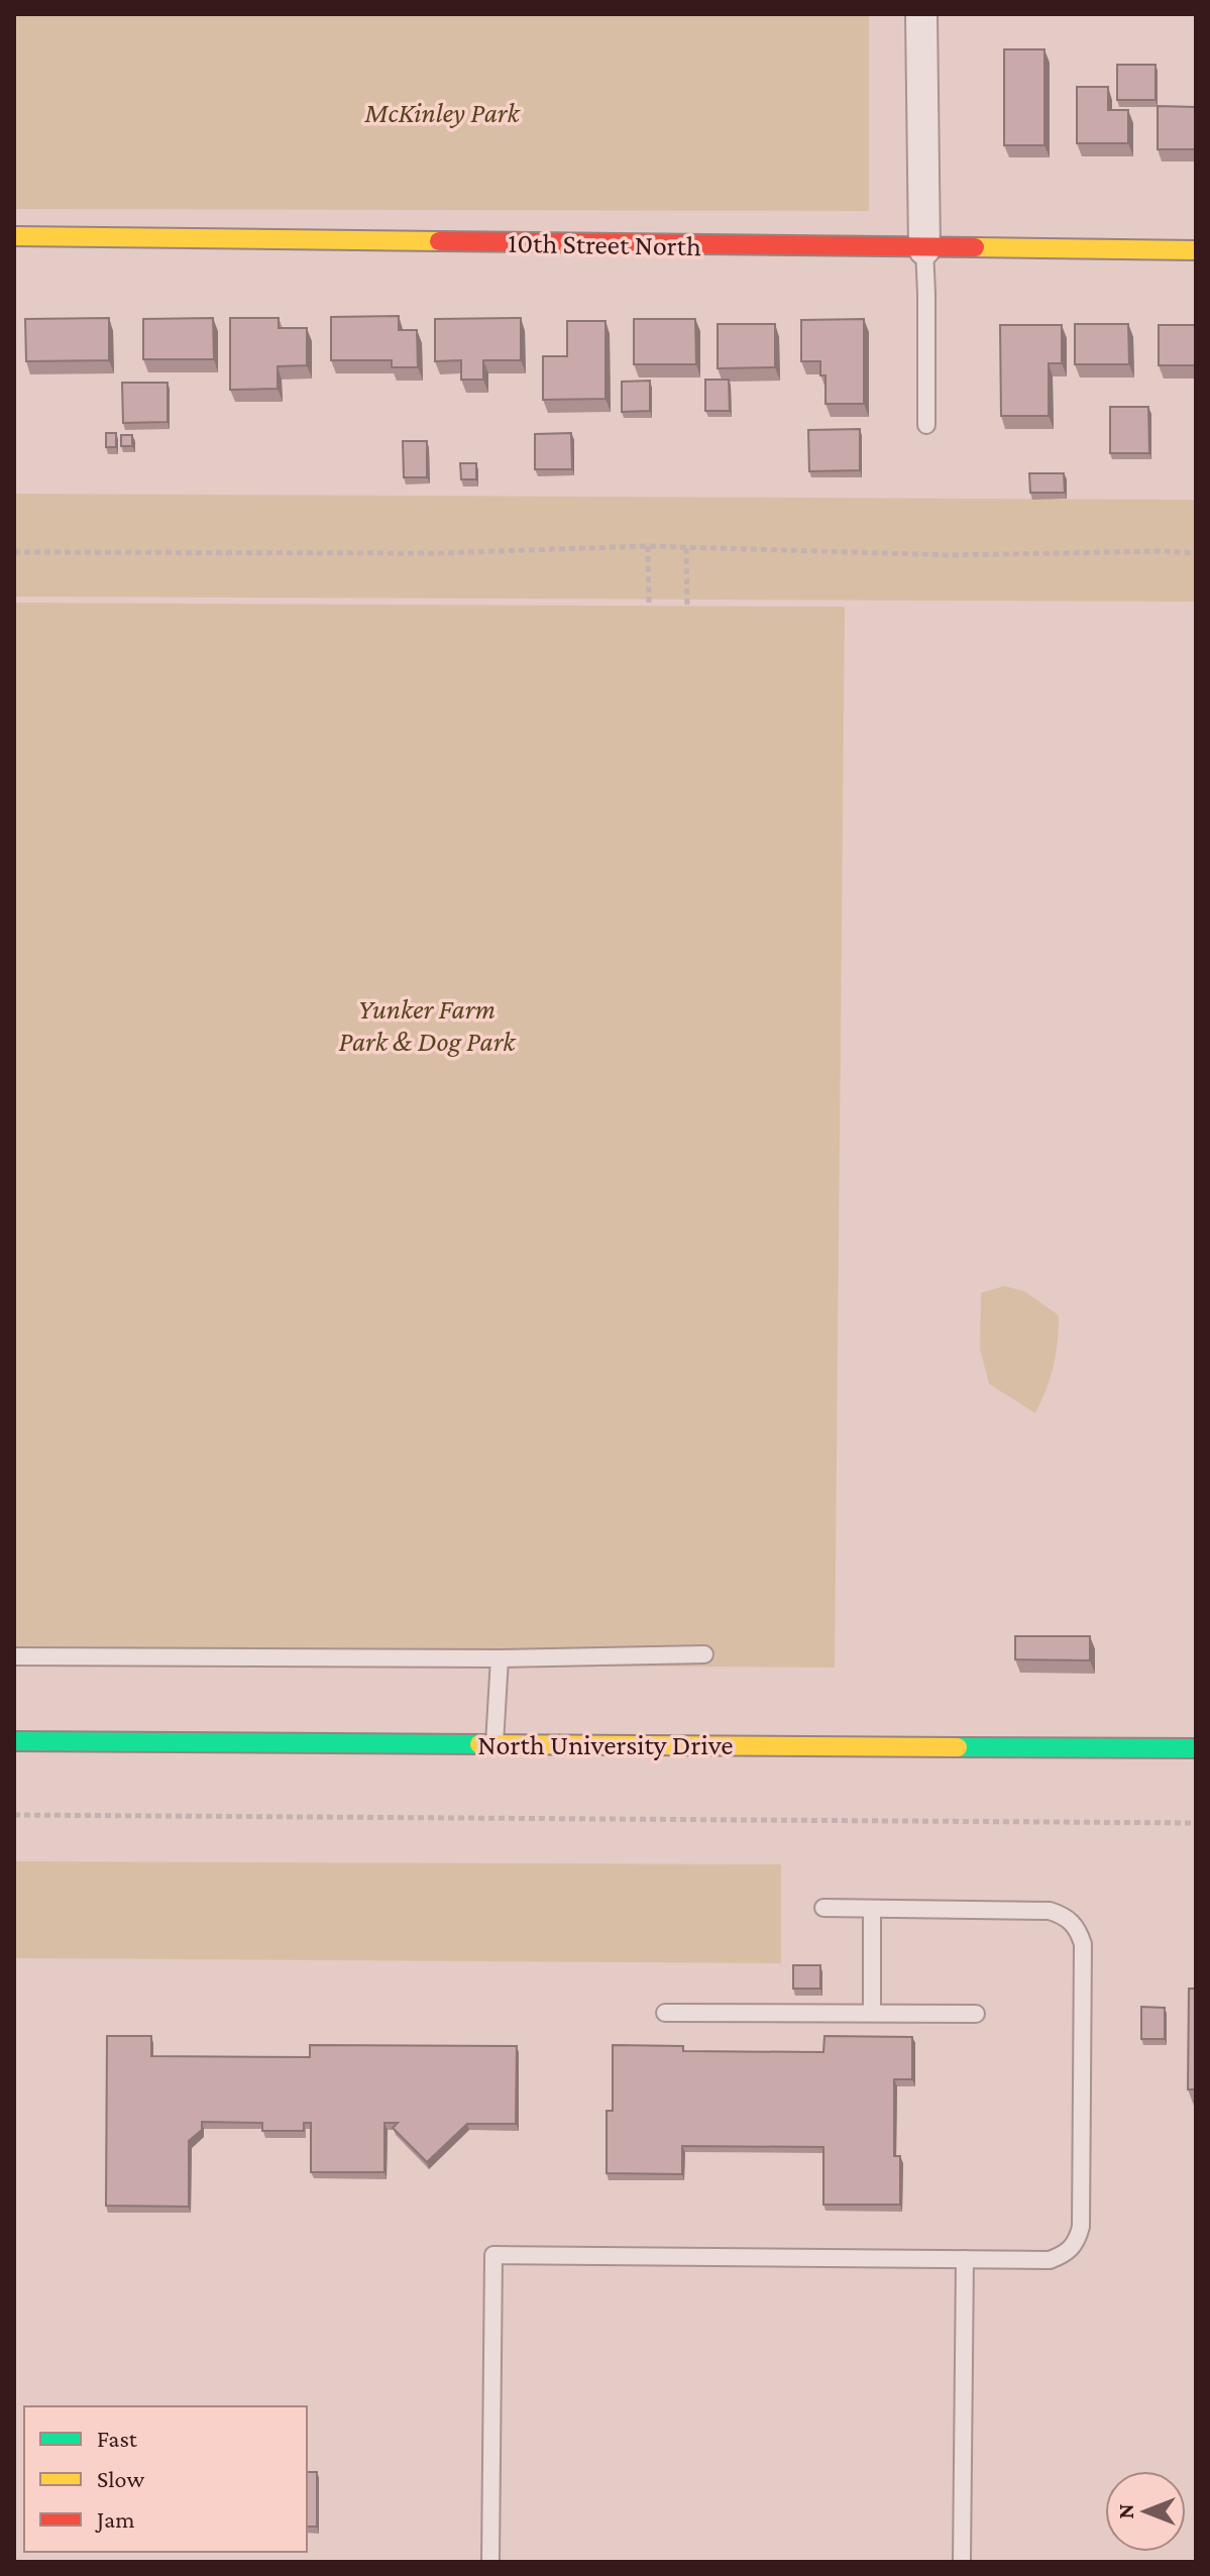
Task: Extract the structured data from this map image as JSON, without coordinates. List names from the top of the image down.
{
  "streets": {
    "street": ["10th Street North", "North University Drive"]
  },
  "parks": ["McKinley Park", "Yunker Farm Park & Dog Park"],
  "legend": ["Fast", "Slow", "Jam"],
  "north": "left"
}
